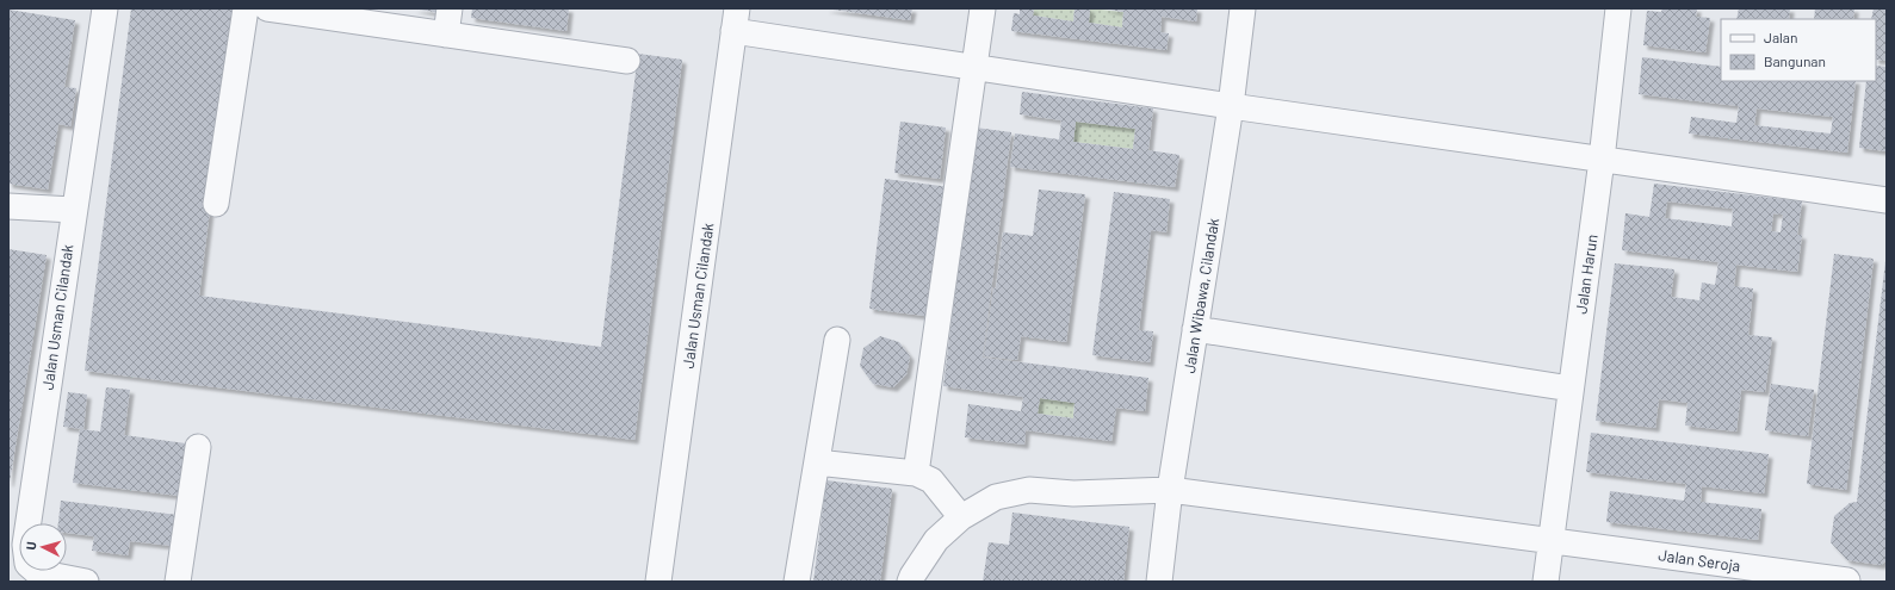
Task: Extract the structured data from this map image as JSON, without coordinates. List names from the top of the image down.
{
  "streets": {
    "street": [
      "Jalan Harun",
      "Jalan Usman Cilandak",
      "Jalan Wibawa, Cilandak",
      "Jalan Seroja"
    ]
  },
  "crossings": [
    ["Jalan Harun", "Jalan Seroja"],
    ["Jalan Wibawa, Cilandak", "Jalan Seroja"]
  ],
  "legend": ["Jalan", "Bangunan"],
  "north": "left"
}
